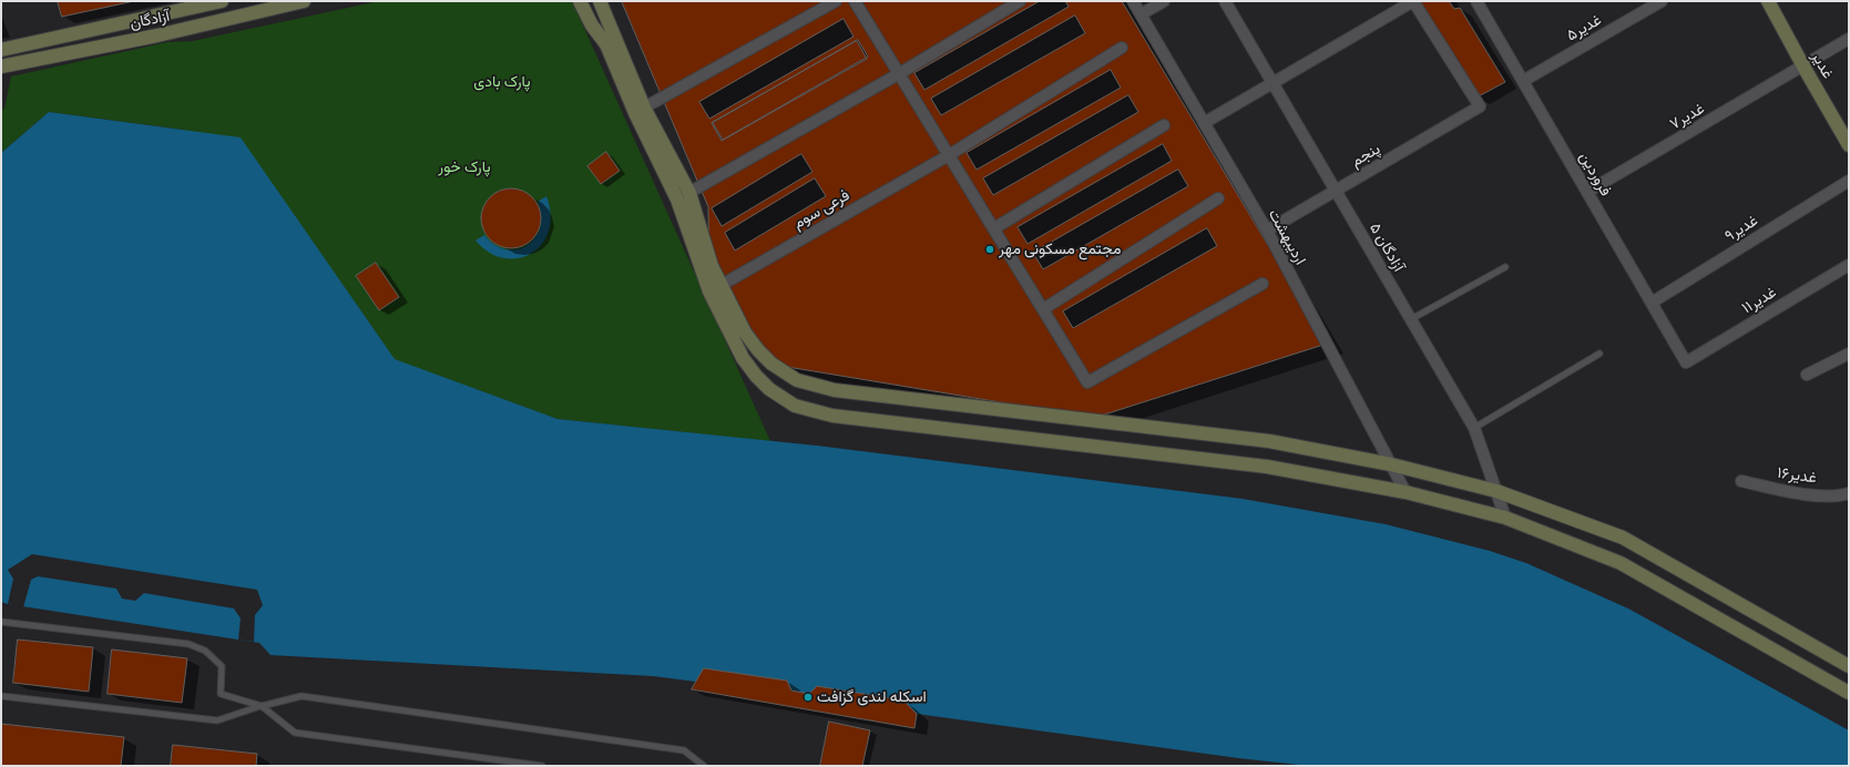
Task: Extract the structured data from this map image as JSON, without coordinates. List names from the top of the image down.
{
  "streets": {
    "street": [
      "آزادگان",
      "غدیر۵",
      "غدیر",
      "غدیر۷",
      "پنجم",
      "فروردین",
      "فرعی سوم",
      "غدیر۹",
      "اردیبهشت",
      "آزادگان ۵",
      "غدیر۱۱",
      "غدیر۱۶"
    ]
  },
  "crossings": [
    ["غدیر۵", "فروردین"],
    ["غدیر", "غدیر۷"],
    ["غدیر۷", "فروردین"],
    ["پنجم", "اردیبهشت"],
    ["پنجم", "آزادگان ۵"],
    ["فروردین", "غدیر۹"],
    ["فروردین", "غدیر۱۱"]
  ],
  "parks": ["پارک بادی", "پارک خور"],
  "places": ["مجتمع مسکونی مهر", "اسکله لندی گزافت"]
}
